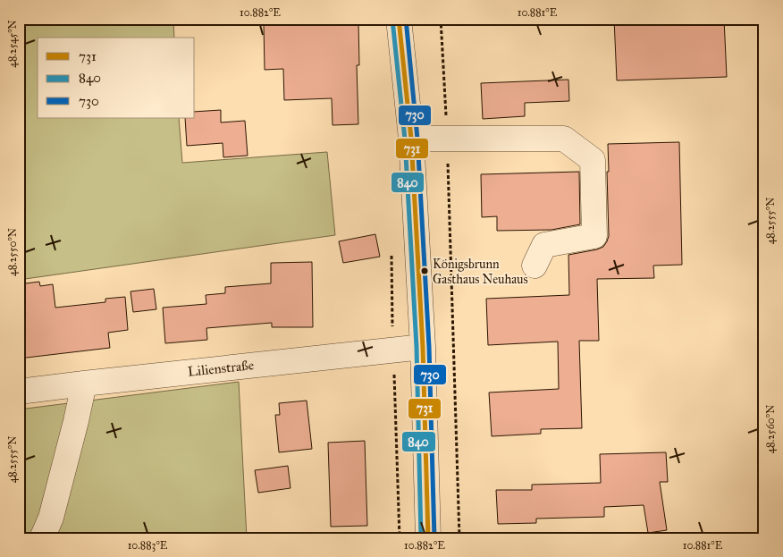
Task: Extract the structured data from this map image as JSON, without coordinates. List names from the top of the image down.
{
  "streets": {
    "street": ["Lilienstraße"]
  },
  "places": ["Königsbrunn Gasthaus Neuhaus"],
  "lines": ["transit line 731", "transit line 730", "transit line 840"],
  "legend": ["731", "840", "730"],
  "coordinates": [
    "10.882°E",
    "10.881°E",
    "48.2545°N",
    "48.2555°N",
    "48.2550°N",
    "48.2560°N",
    "10.883°E"
  ]
}
